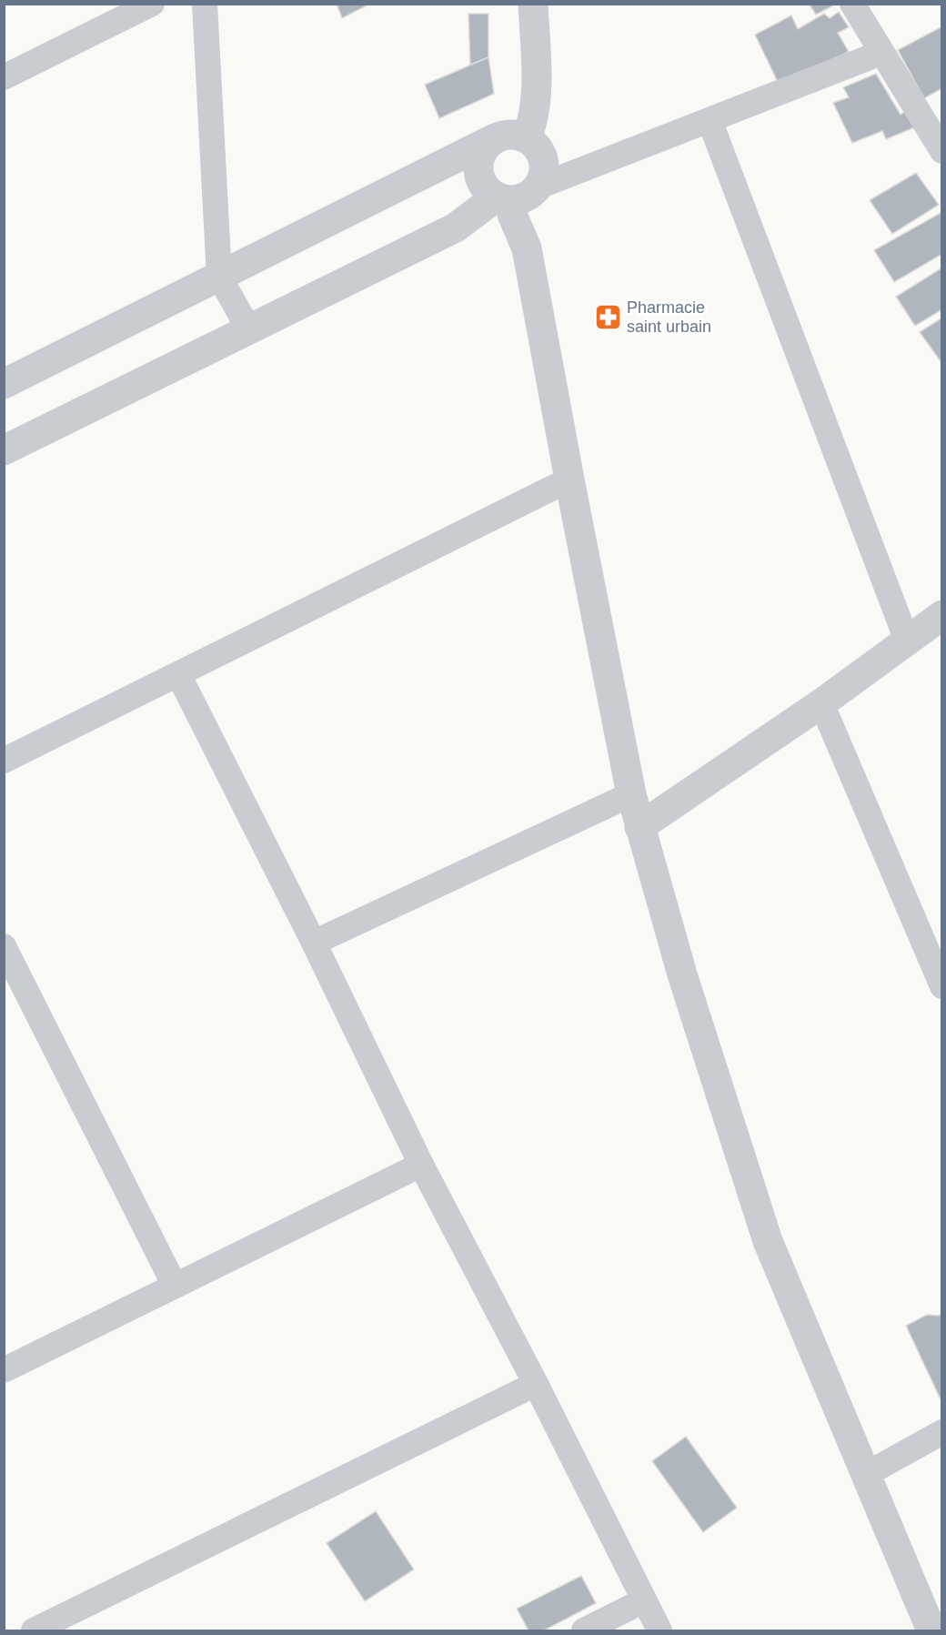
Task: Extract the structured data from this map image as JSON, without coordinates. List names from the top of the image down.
{
  "places": {
    "pharmacy": ["Pharmacie saint urbain"]
  }
}
